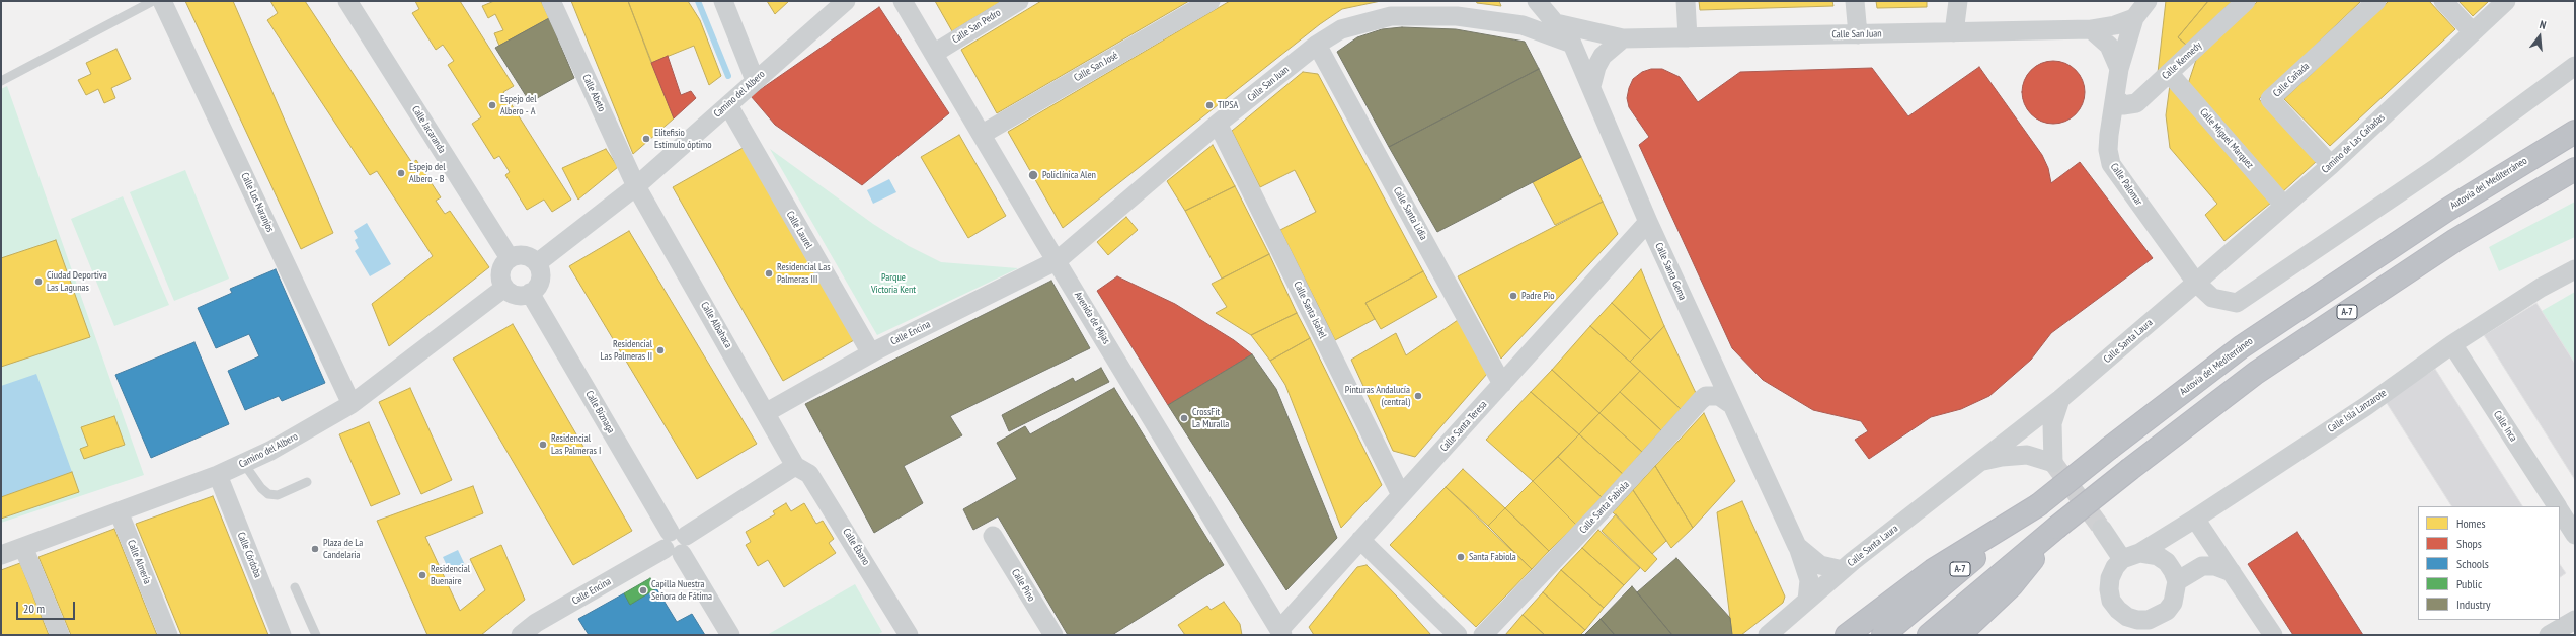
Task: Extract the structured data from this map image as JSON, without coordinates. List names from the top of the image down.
{
  "streets": {
    "highway": ["Autovía del Mediterráneo", "A-7"],
    "street": [
      "Calle San Pedro",
      "Calle San Juan",
      "Calle Kennedy",
      "Calle San José",
      "Calle Cañada",
      "Calle Abeto",
      "Camino del Albero",
      "Calle Jacaranda",
      "Calle Miguel Marquez",
      "Camino de Las Cañadas",
      "Calle Palomar",
      "Calle Los Naranjos",
      "Calle Santa Lidia",
      "Calle Laurel",
      "Calle Santa Gema",
      "Calle Santa Isabel",
      "Avenida de Mijas",
      "Calle Albahaca",
      "Calle Encina",
      "Calle Santa Laura",
      "Calle Isla Lanzarote",
      "Calle Biznaga",
      "Calle Santa Teresa",
      "Calle Inca",
      "Calle Santa Fabiola",
      "Calle Ébano",
      "Calle Córdoba",
      "Calle Almería",
      "Calle Pino"
    ]
  },
  "crossings": [
    ["Calle San Pedro", "Avenida de Mijas"],
    ["Calle San Juan", "Calle Santa Lidia"],
    ["Calle San Juan", "Calle Santa Gema"],
    ["Calle San Juan", "Calle Santa Isabel"],
    ["Calle San Juan", "Avenida de Mijas"],
    ["Calle San Juan", "Calle Encina"],
    ["Calle Kennedy", "Calle Miguel Marquez"],
    ["Calle Kennedy", "Calle Palomar"],
    ["Calle San José", "Avenida de Mijas"],
    ["Calle Cañada", "Camino de Las Cañadas"],
    ["Calle Abeto", "Camino del Albero"],
    ["Calle Abeto", "Calle Albahaca"],
    ["Camino del Albero", "Calle Jacaranda"],
    ["Camino del Albero", "Calle Los Naranjos"],
    ["Camino del Albero", "Calle Laurel"],
    ["Camino del Albero", "Calle Albahaca"],
    ["Camino del Albero", "Calle Biznaga"],
    ["Camino del Albero", "Calle Córdoba"],
    ["Camino del Albero", "Calle Almería"],
    ["Calle Jacaranda", "Calle Biznaga"],
    ["Calle Miguel Marquez", "Camino de Las Cañadas"],
    ["Camino de Las Cañadas", "Calle Palomar"],
    ["Camino de Las Cañadas", "Calle Santa Laura"],
    ["Calle Palomar", "Calle Santa Laura"],
    ["Calle Santa Lidia", "Calle Santa Teresa"],
    ["Calle Laurel", "Calle Encina"],
    ["Calle Santa Gema", "Calle Santa Laura"],
    ["Calle Santa Gema", "Calle Santa Teresa"],
    ["Calle Santa Gema", "Calle Santa Fabiola"],
    ["Calle Santa Isabel", "Calle Santa Teresa"],
    ["Avenida de Mijas", "Calle Encina"],
    ["Avenida de Mijas", "Calle Santa Teresa"],
    ["Calle Albahaca", "Calle Encina"],
    ["Calle Albahaca", "Calle Ébano"],
    ["Calle Encina", "Calle Biznaga"],
    ["Calle Encina", "Calle Ébano"],
    ["Calle Isla Lanzarote", "Calle Inca"]
  ],
  "parks": ["Parque Victoria Kent"],
  "places": [
    "Espejo del Albero - A",
    "TIPSA",
    "Elitefisio Estímulo óptimo",
    "Espejo del Albero - B",
    "Policlínica Alen",
    "Residencial Las Palmeras III",
    "Ciudad Deportiva Las Lagunas",
    "Padre Pio",
    "Residencial Las Palmeras II",
    "Pinturas Andalucía (central)",
    "CrossFit La Muralla",
    "Residencial Las Palmeras I",
    "Plaza de La Candelaria",
    "Santa Fabiola",
    "Residencial Buenaire",
    "Capilla Nuestra Señora de Fátima"
  ],
  "legend": [
    "Homes",
    "Shops",
    "Schools",
    "Public",
    "Industry"
  ],
  "scale_bar": "20 m",
  "north": "top"
}
